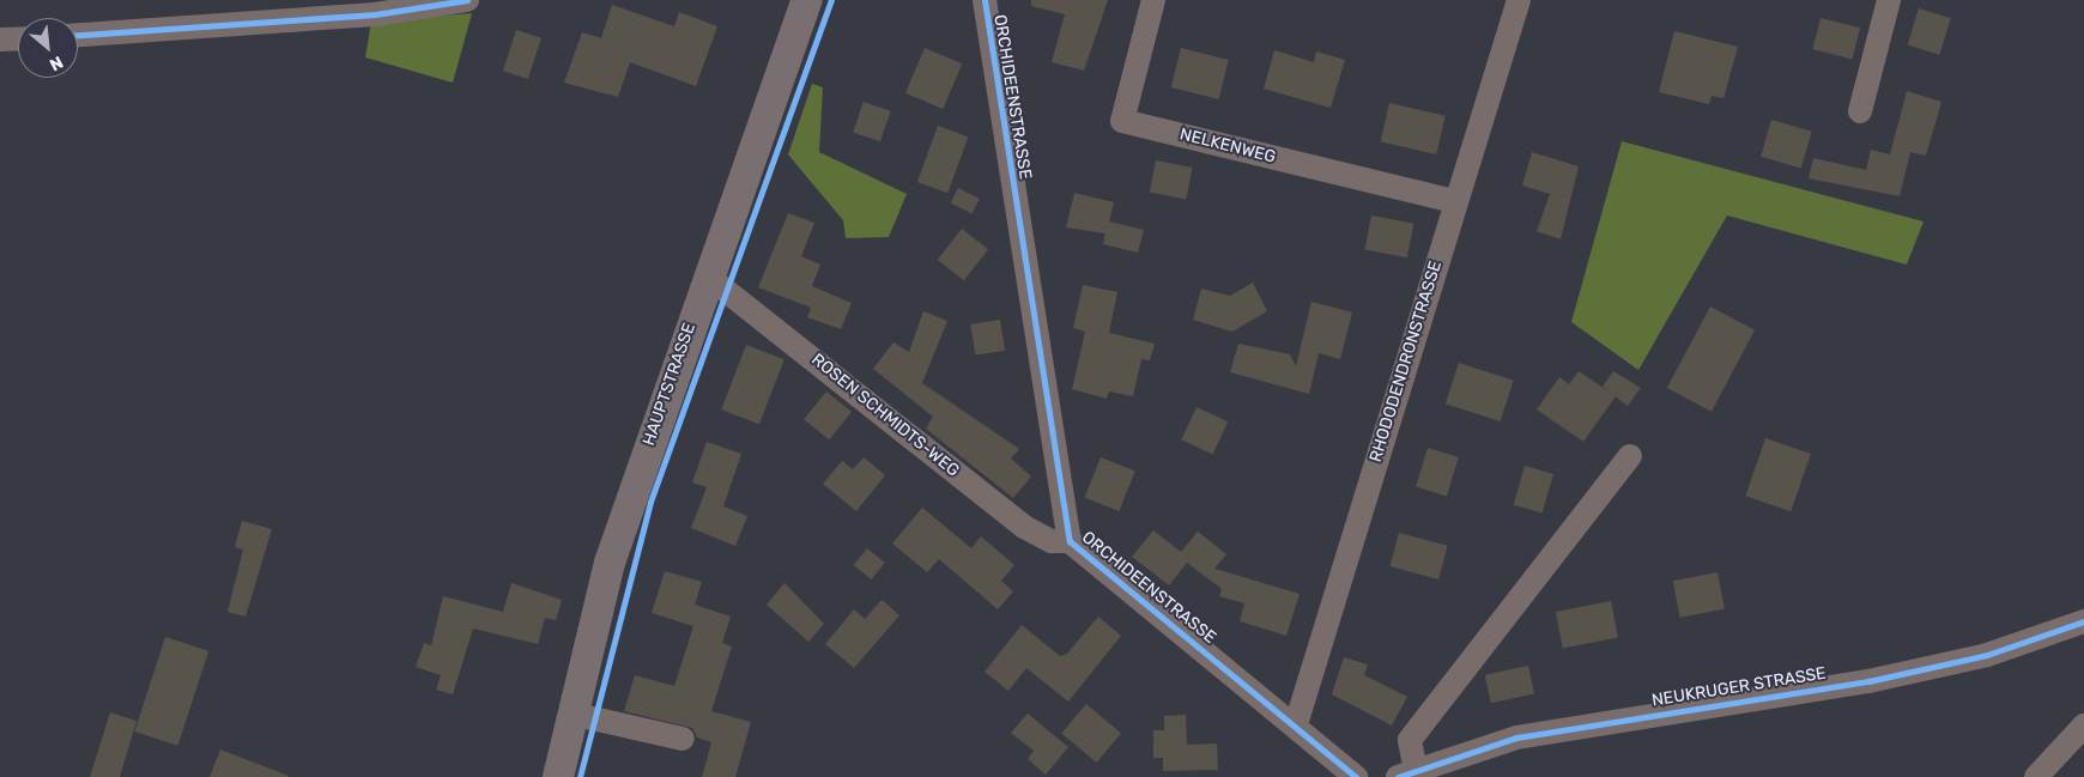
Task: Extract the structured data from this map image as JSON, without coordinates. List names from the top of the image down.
{
  "streets": {
    "main road": ["HAUPTSTRASSE"],
    "street": [
      "ORCHIDEENSTRASSE",
      "NELKENWEG",
      "RHODODENDRONSTRASSE",
      "ROSEN SCHMIDTS-WEG",
      "NEUKRUGER STRASSE"
    ]
  },
  "crossings": [
    ["ORCHIDEENSTRASSE", "RHODODENDRONSTRASSE"],
    ["ORCHIDEENSTRASSE", "ROSEN SCHMIDTS-WEG"],
    ["NELKENWEG", "RHODODENDRONSTRASSE"],
    ["HAUPTSTRASSE", "ROSEN SCHMIDTS-WEG"]
  ],
  "north": "bottom right"
}
